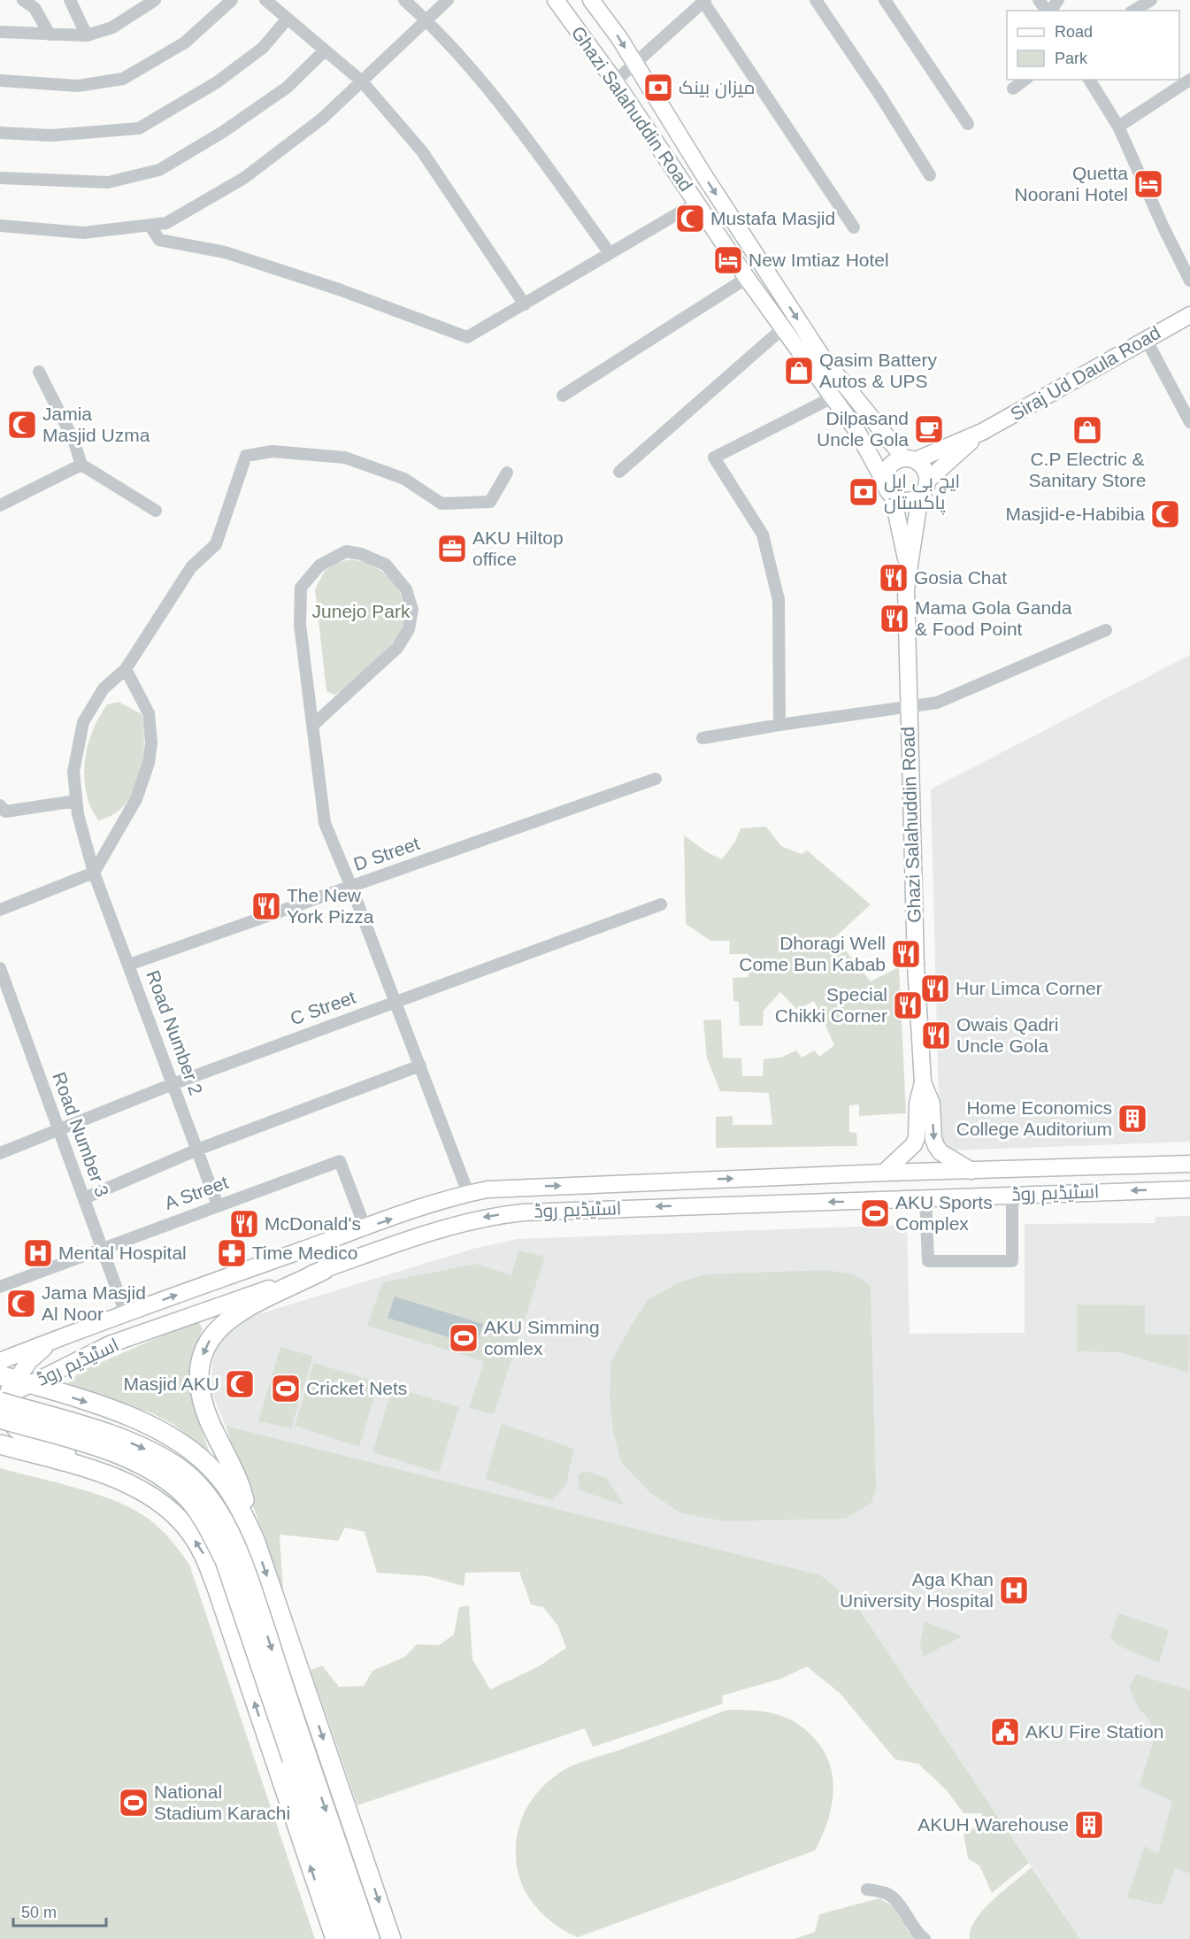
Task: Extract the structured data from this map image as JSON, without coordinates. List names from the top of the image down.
{
  "streets": {
    "main road": ["Ghazi Salahuddin Road", "Siraj Ud Daula Road", "اسٹیڈیم روڈ"],
    "street": [
      "D Street",
      "C Street",
      "Road Number 2",
      "Road Number 3",
      "A Street"
    ]
  },
  "crossings": [
    ["Ghazi Salahuddin Road", "Siraj Ud Daula Road"],
    ["Ghazi Salahuddin Road", "اسٹیڈیم روڈ"],
    ["D Street", "Road Number 2"],
    ["C Street", "Road Number 2"],
    ["C Street", "Road Number 3"],
    ["Road Number 2", "A Street"],
    ["Road Number 3", "A Street"],
    ["Road Number 3", "اسٹیڈیم روڈ"],
    ["A Street", "اسٹیڈیم روڈ"]
  ],
  "parks": ["Junejo Park"],
  "places": {
    "bank": ["میزان بینک", "ایچ بی ایل پاکستان"],
    "hotel": ["Quetta Noorani Hotel", "New Imtiaz Hotel"],
    "mosque": [
      "Mustafa Masjid",
      "Jamia Masjid Uzma",
      "Masjid-e-Habibia",
      "Jama Masjid Al Noor",
      "Masjid AKU"
    ],
    "shop": ["Qasim Battery Autos & UPS", "C.P Electric & Sanitary Store"],
    "cafe": ["Dilpasand Uncle Gola"],
    "office": ["AKU Hiltop office"],
    "restaurant": [
      "Gosia Chat",
      "Mama Gola Ganda & Food Point",
      "The New York Pizza",
      "Dhoragi Well Come Bun Kabab",
      "Hur Limca Corner",
      "Special Chikki Corner",
      "Owais Qadri Uncle Gola",
      "McDonald's"
    ],
    "building": ["Home Economics College Auditorium", "AKUH Warehouse"],
    "sports": [
      "AKU Sports Complex",
      "AKU Simming comlex",
      "Cricket Nets",
      "National Stadium Karachi"
    ],
    "hospital": ["Mental Hospital", "Aga Khan University Hospital"],
    "pharmacy": ["Time Medico"],
    "public building": ["AKU Fire Station"]
  },
  "legend": ["Road", "Park"],
  "scale_bar": "50 m"
}
